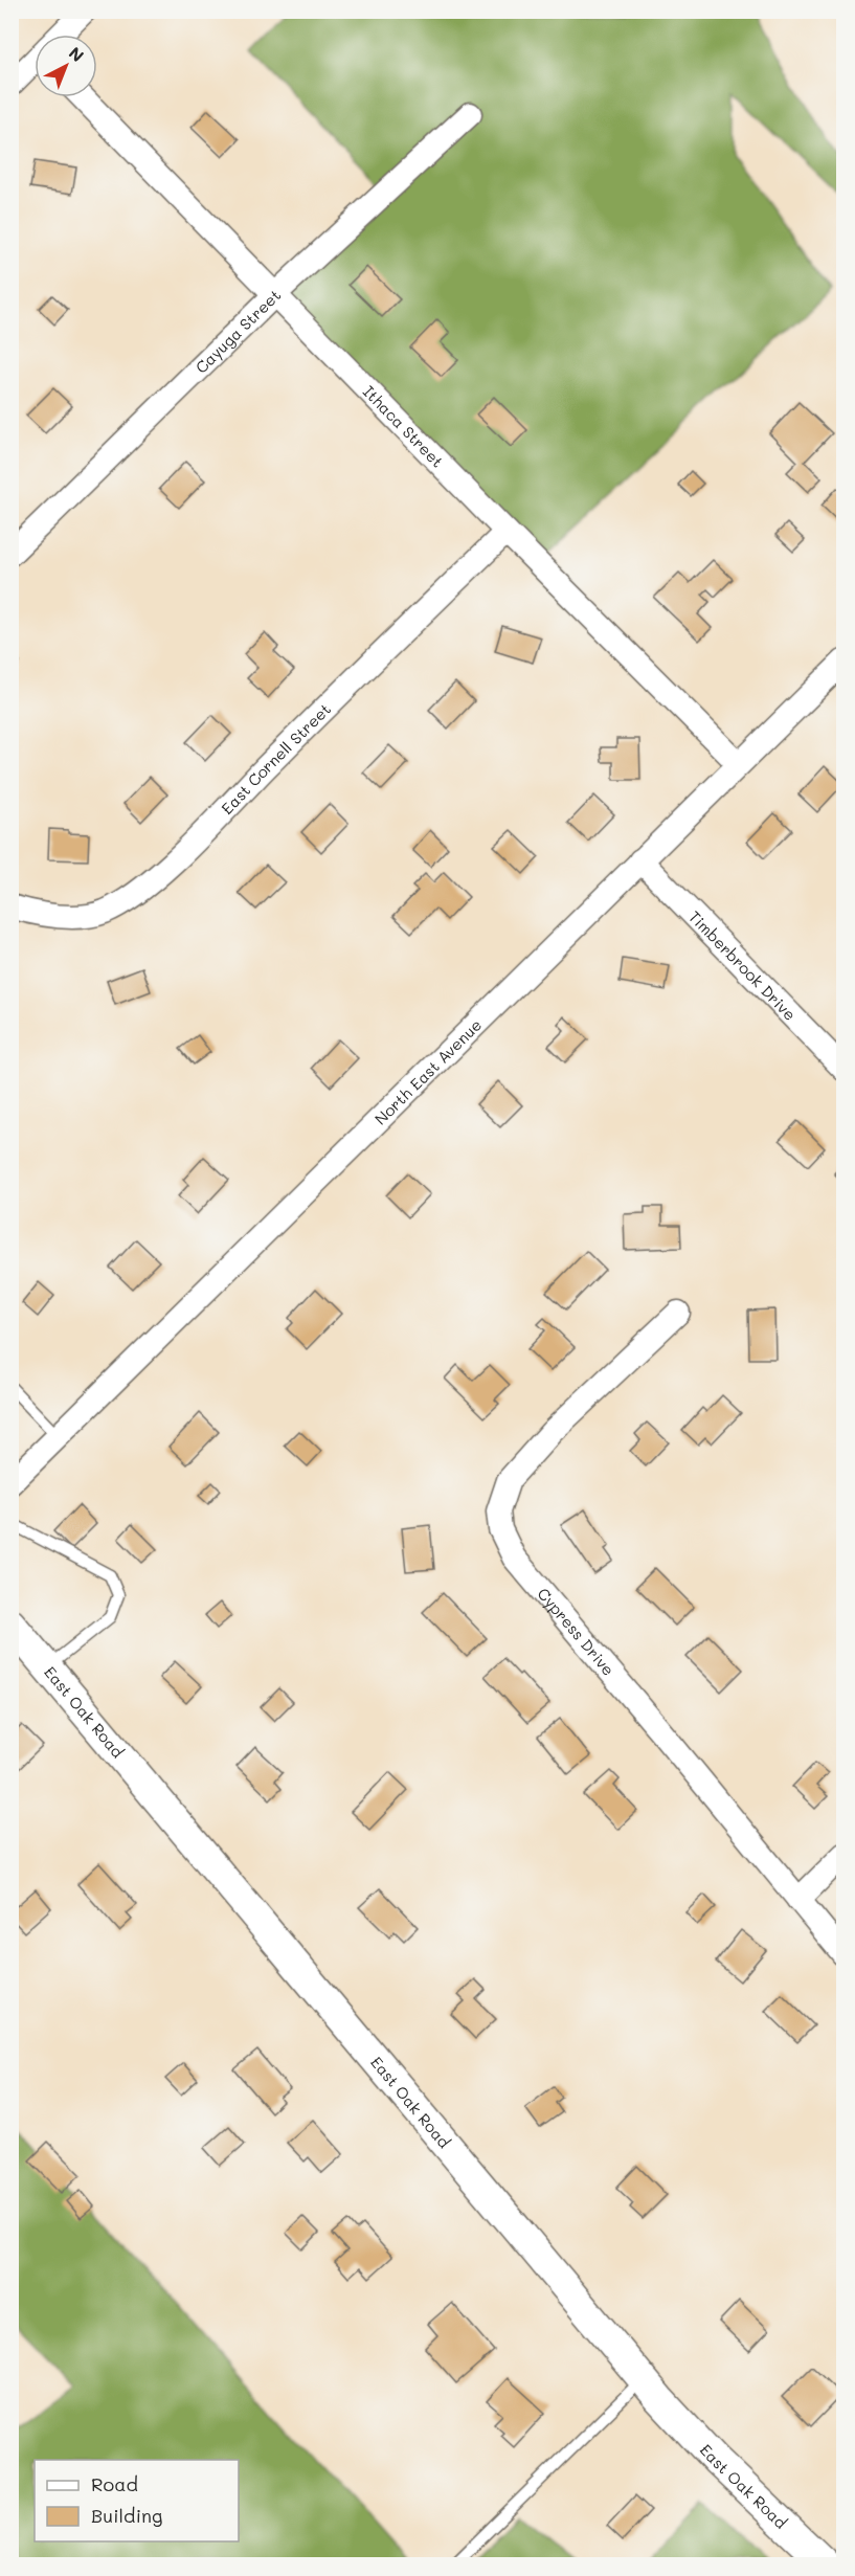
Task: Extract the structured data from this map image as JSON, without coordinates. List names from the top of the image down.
{
  "streets": {
    "street": [
      "Cayuga Street",
      "Ithaca Street",
      "East Cornell Street",
      "Timberbrook Drive",
      "North East Avenue",
      "Cypress Drive",
      "East Oak Road"
    ]
  },
  "crossings": [
    ["Cayuga Street", "Ithaca Street"],
    ["Ithaca Street", "East Cornell Street"],
    ["Ithaca Street", "North East Avenue"],
    ["Timberbrook Drive", "North East Avenue"]
  ],
  "legend": ["Road", "Building"],
  "north": "top right"
}
